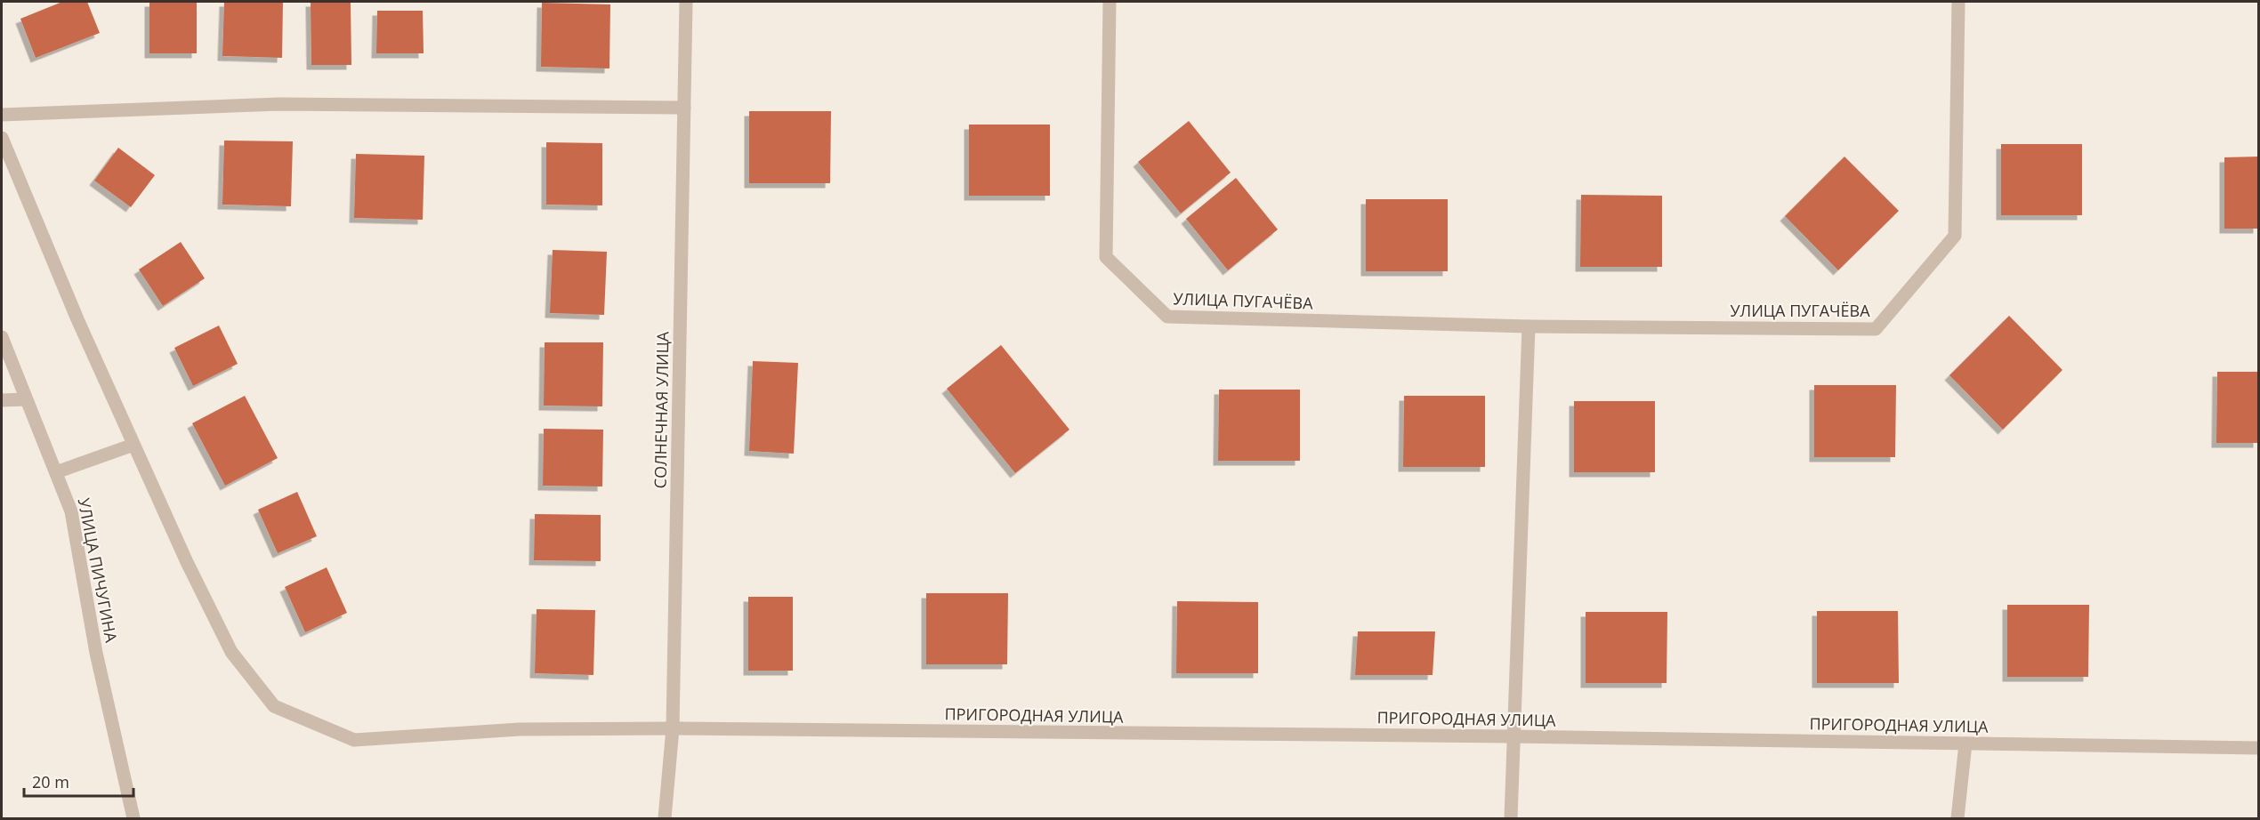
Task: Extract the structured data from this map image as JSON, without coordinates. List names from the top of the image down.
{
  "streets": {
    "street": [
      "УЛИЦА ПУГАЧЁВА",
      "СОЛНЕЧНАЯ УЛИЦА",
      "УЛИЦА ПИЧУГИНА",
      "ПРИГОРОДНАЯ УЛИЦА"
    ]
  },
  "crossings": [
    ["СОЛНЕЧНАЯ УЛИЦА", "ПРИГОРОДНАЯ УЛИЦА"]
  ],
  "scale_bar": "20 m"
}
